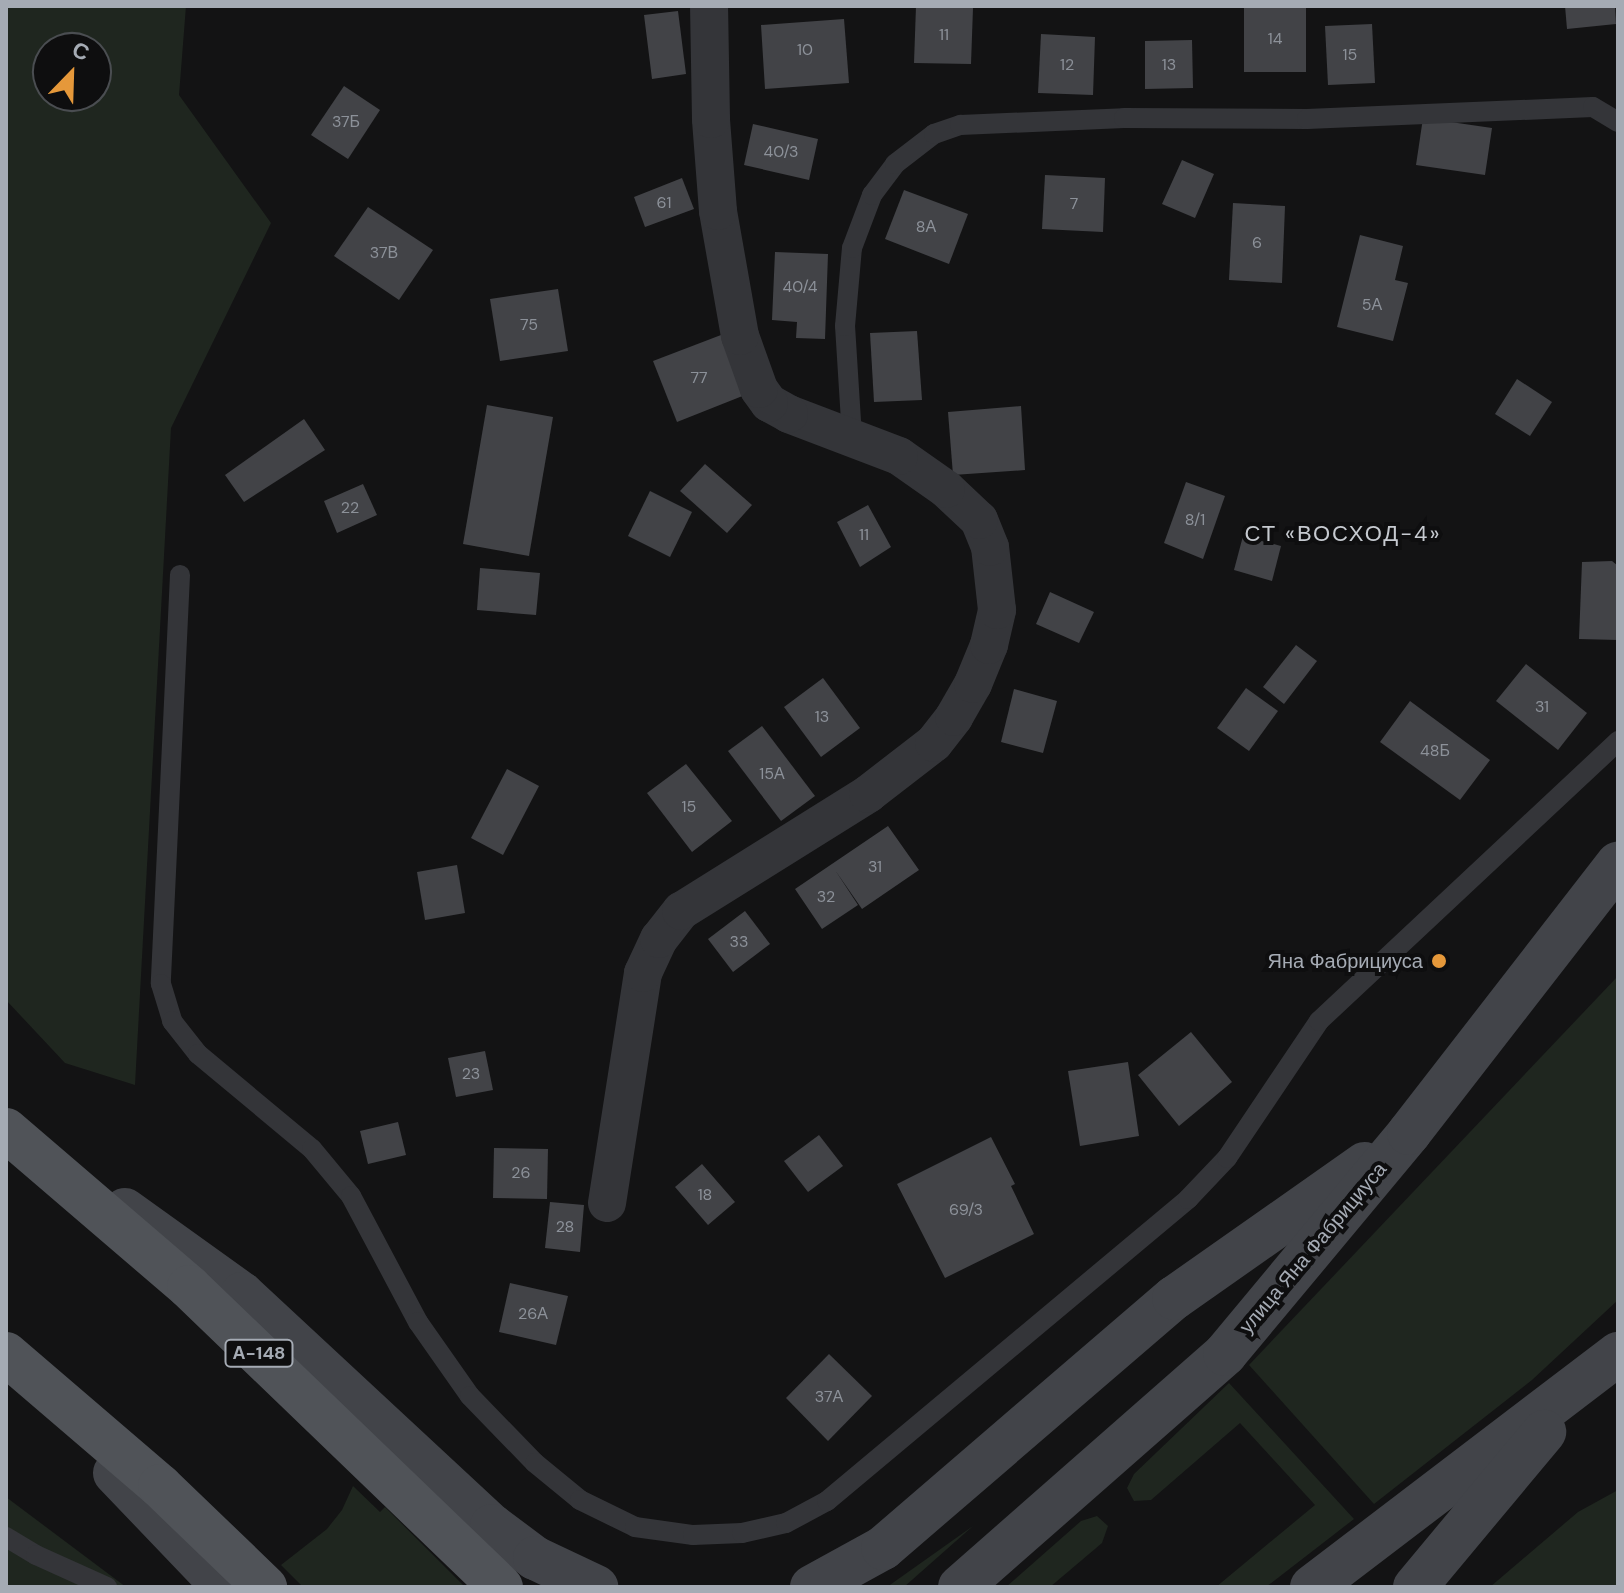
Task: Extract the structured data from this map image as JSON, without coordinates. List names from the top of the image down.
{
  "streets": {
    "main road": ["улица Яна Фабрициуса", "А-148"]
  },
  "districts": ["СТ «ВОСХОД-4»"],
  "places": ["Яна Фабрициуса"],
  "house_numbers": [
    "11",
    "14",
    "10",
    "15",
    "12",
    "13",
    "37Б",
    "40/3",
    "61",
    "7",
    "8А",
    "6",
    "37В",
    "40/4",
    "5А",
    "75",
    "77",
    "22",
    "8/1",
    "11",
    "31",
    "13",
    "48Б",
    "15А",
    "15",
    "31",
    "32",
    "33",
    "23",
    "26",
    "18",
    "69/3",
    "28",
    "26А",
    "37А"
  ],
  "north": "top right"
}
